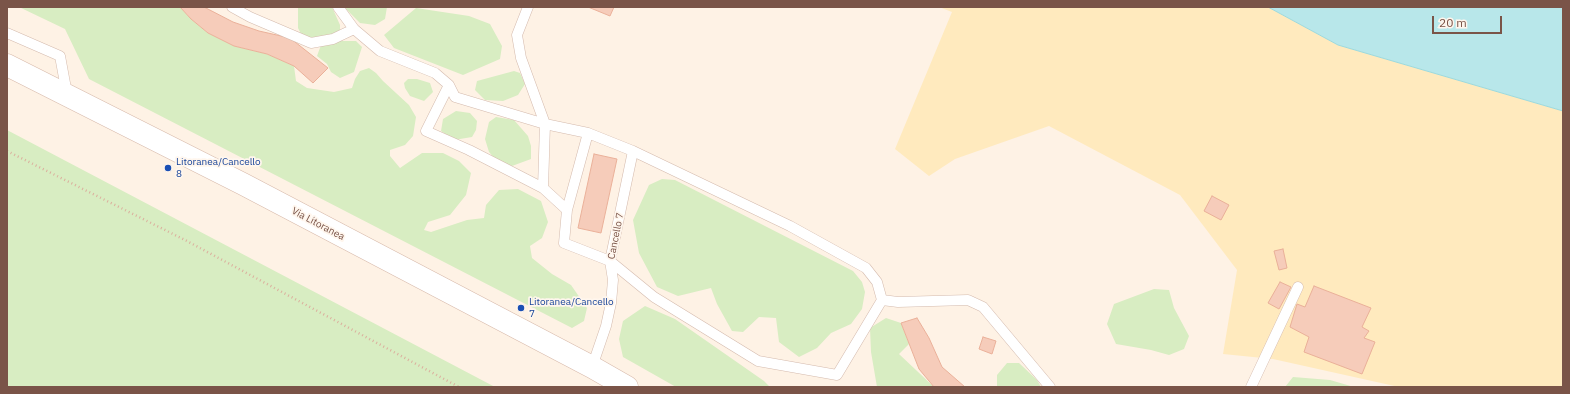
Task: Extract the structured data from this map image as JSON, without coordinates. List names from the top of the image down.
{
  "streets": {
    "main road": ["Via Litoranea"],
    "lane": ["Cancello 7"]
  },
  "crossings": [
    ["Via Litoranea", "Cancello 7"]
  ],
  "places": ["Litoranea/Cancello 8", "Litoranea/Cancello 7"],
  "scale_bar": "20 m"
}
